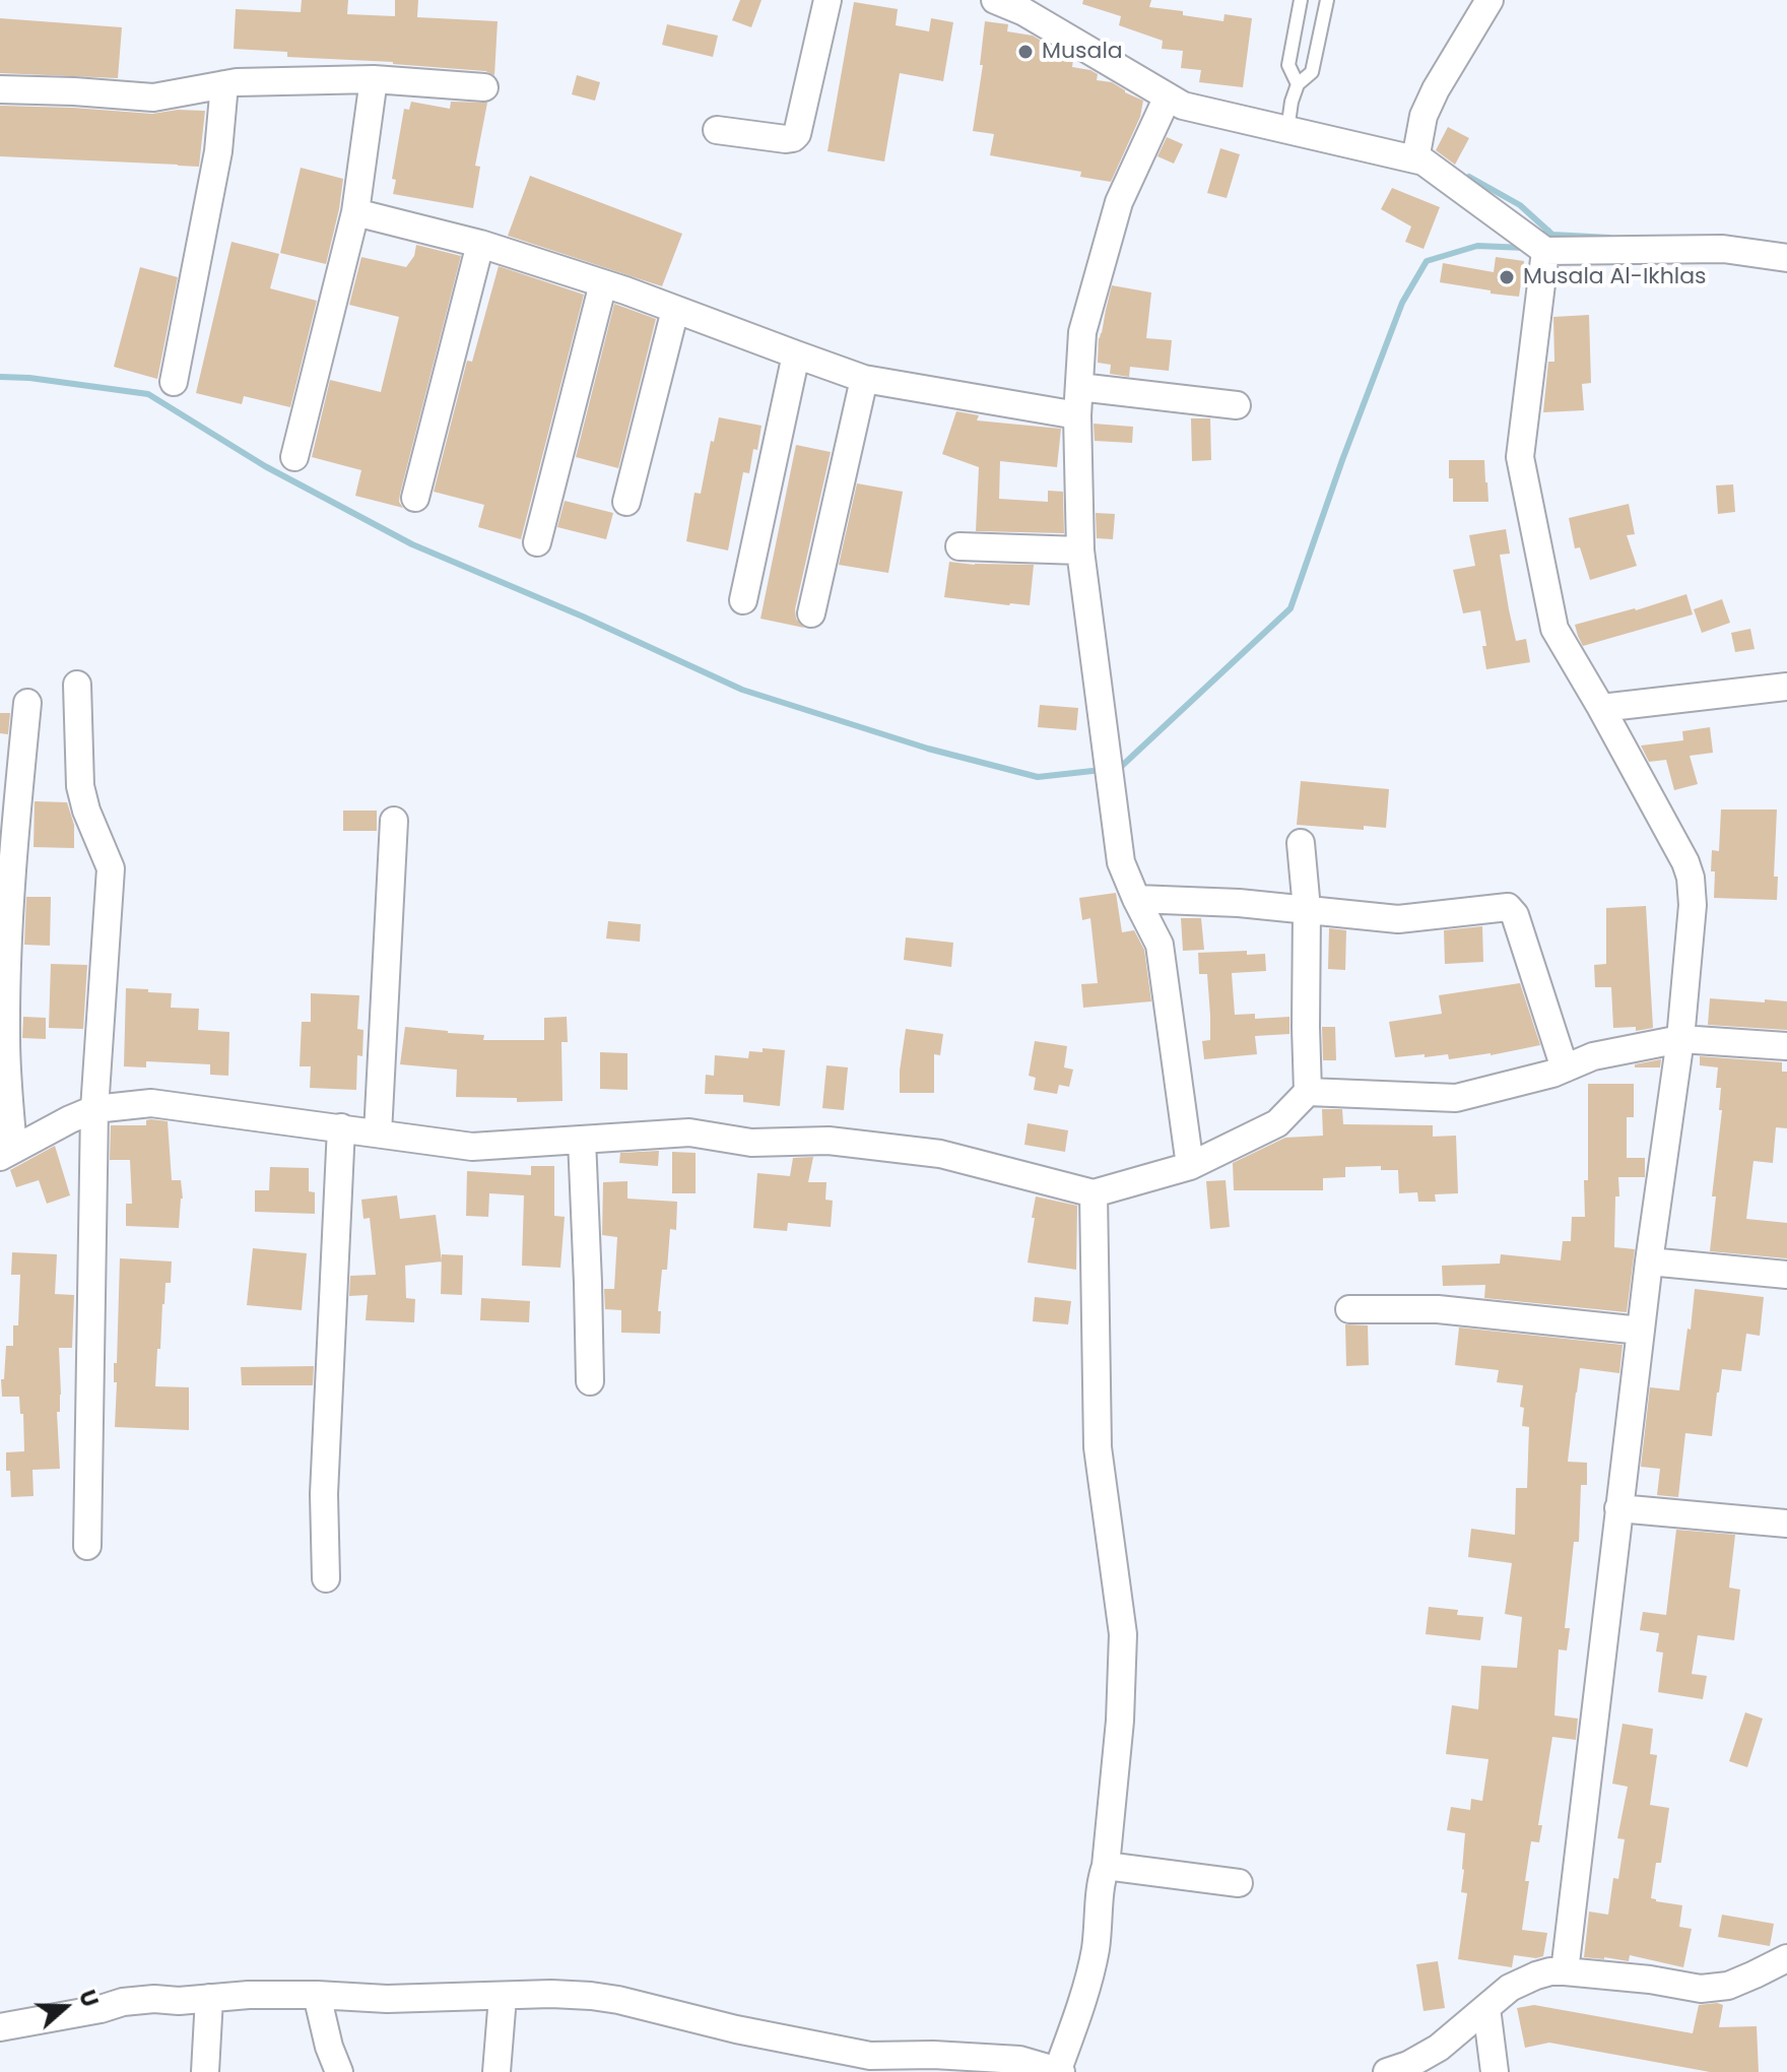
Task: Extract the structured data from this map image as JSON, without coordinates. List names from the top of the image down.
{
  "places": ["Musala", "Musala Al-Ikhlas"],
  "north": "right"
}
